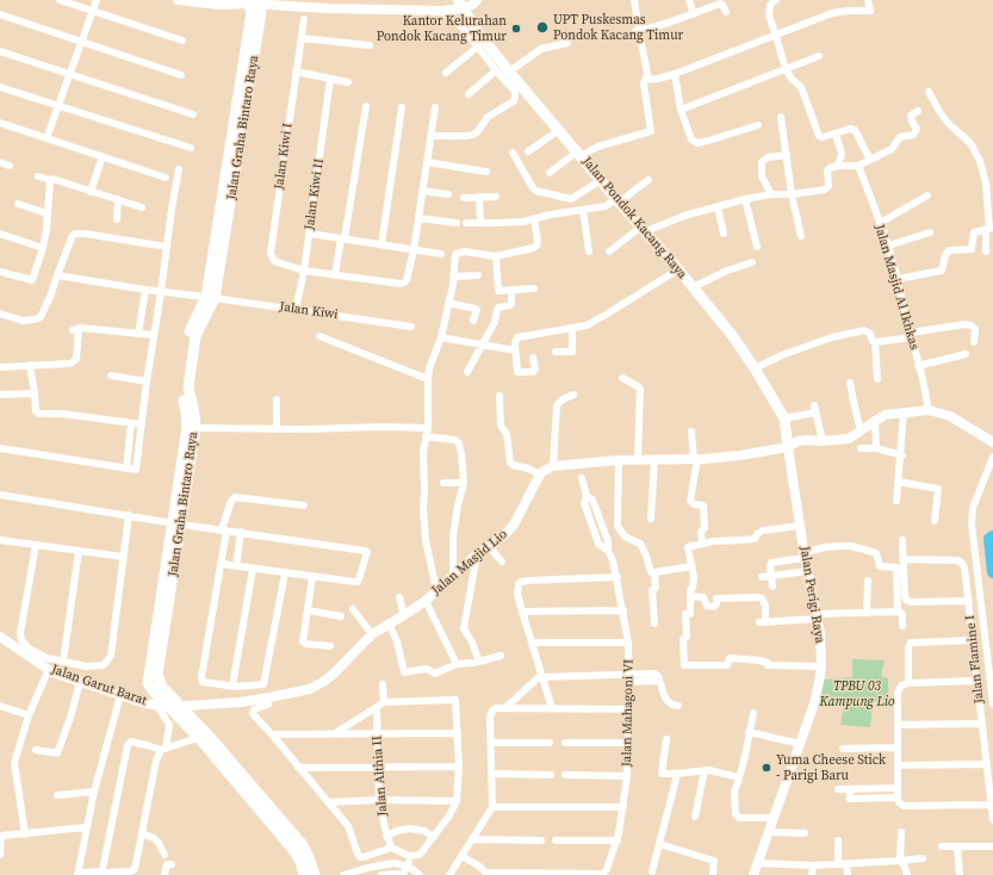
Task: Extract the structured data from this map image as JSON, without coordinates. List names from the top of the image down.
{
  "streets": {
    "main road": ["Jalan Graha Bintaro Raya", "Jalan Pondok Kacang Raya"],
    "street": [
      "Jalan Kiwi I",
      "Jalan Kiwi II",
      "Jalan Masjid Al Ikhkas",
      "Jalan Kiwi",
      "Jalan Masjid Lio",
      "Jalan Perigi Raya",
      "Jalan Flamine I",
      "Jalan Garut Barat",
      "Jalan Mahagoni VI",
      "Jalan Althia II"
    ]
  },
  "crossings": [
    ["Jalan Graha Bintaro Raya", "Jalan Kiwi"],
    ["Jalan Graha Bintaro Raya", "Jalan Masjid Lio"],
    ["Jalan Graha Bintaro Raya", "Jalan Garut Barat"],
    ["Jalan Kiwi I", "Jalan Kiwi II"],
    ["Jalan Kiwi II", "Jalan Kiwi"],
    ["Jalan Pondok Kacang Raya", "Jalan Masjid Lio"],
    ["Jalan Pondok Kacang Raya", "Jalan Perigi Raya"],
    ["Jalan Masjid Lio", "Jalan Perigi Raya"],
    ["Jalan Masjid Lio", "Jalan Garut Barat"]
  ],
  "parks": ["TPBU 03 Kampung Lio"],
  "places": ["UPT Puskesmas Pondok Kacang Timur", "Kantor Kelurahan Pondok Kacang Timur", "Yuma Cheese Stick - Parigi Baru"]
}
